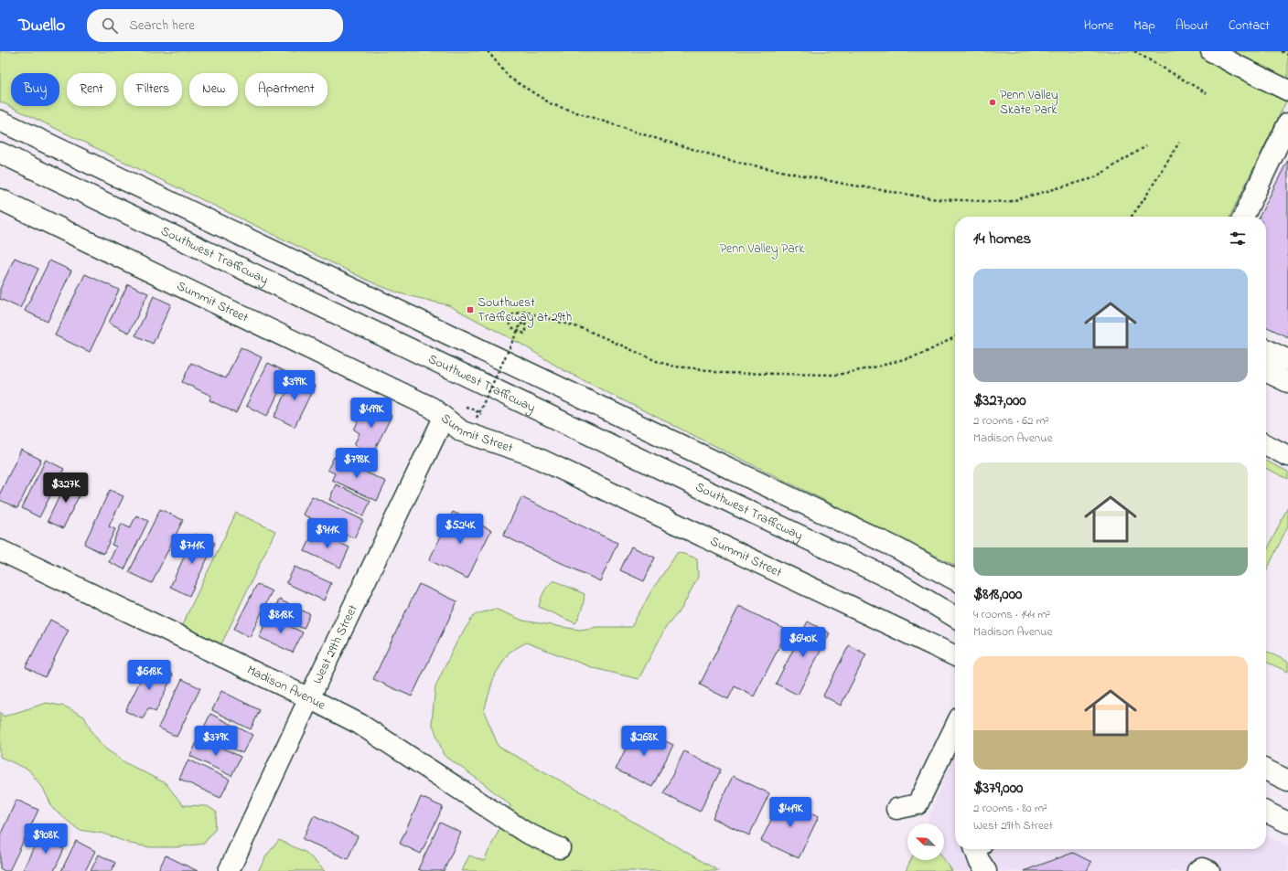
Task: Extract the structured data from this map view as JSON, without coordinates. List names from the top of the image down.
{
  "streets": {
    "street": [
      "Southwest Trafficway",
      "Summit Street",
      "West 29th Street",
      "Madison Avenue"
    ]
  },
  "crossings": [
    ["Summit Street", "West 29th Street"],
    ["West 29th Street", "Madison Avenue"]
  ],
  "parks": ["Penn Valley Park"],
  "places": {
    "other": ["Penn Valley Skate Park"],
    "transit": ["Southwest Trafficway at 29th"]
  },
  "north": "top left",
  "page": {
    "header": "Dwello",
    "search": "Search here",
    "nav": [
      "Home",
      "Map",
      "About",
      "Contact"
    ],
    "chip": [
      "Buy",
      "Rent",
      "Filters",
      "New",
      "Apartment"
    ],
    "heading": "14 homes",
    "list": [
      {
        "name": "$327,000",
        "note": "2 rooms · 62 m² · Madison Avenue"
      },
      {
        "name": "$818,000",
        "note": "4 rooms · 144 m² · Madison Avenue"
      },
      {
        "name": "$379,000",
        "note": "2 rooms · 80 m² · West 29th Street"
      }
    ],
    "price": [
      "$399K",
      "$499K",
      "$798K",
      "$327K",
      "$524K",
      "$911K",
      "$711K",
      "$818K",
      "$640K",
      "$618K",
      "$379K",
      "$268K",
      "$419K",
      "$908K"
    ]
  }
}
